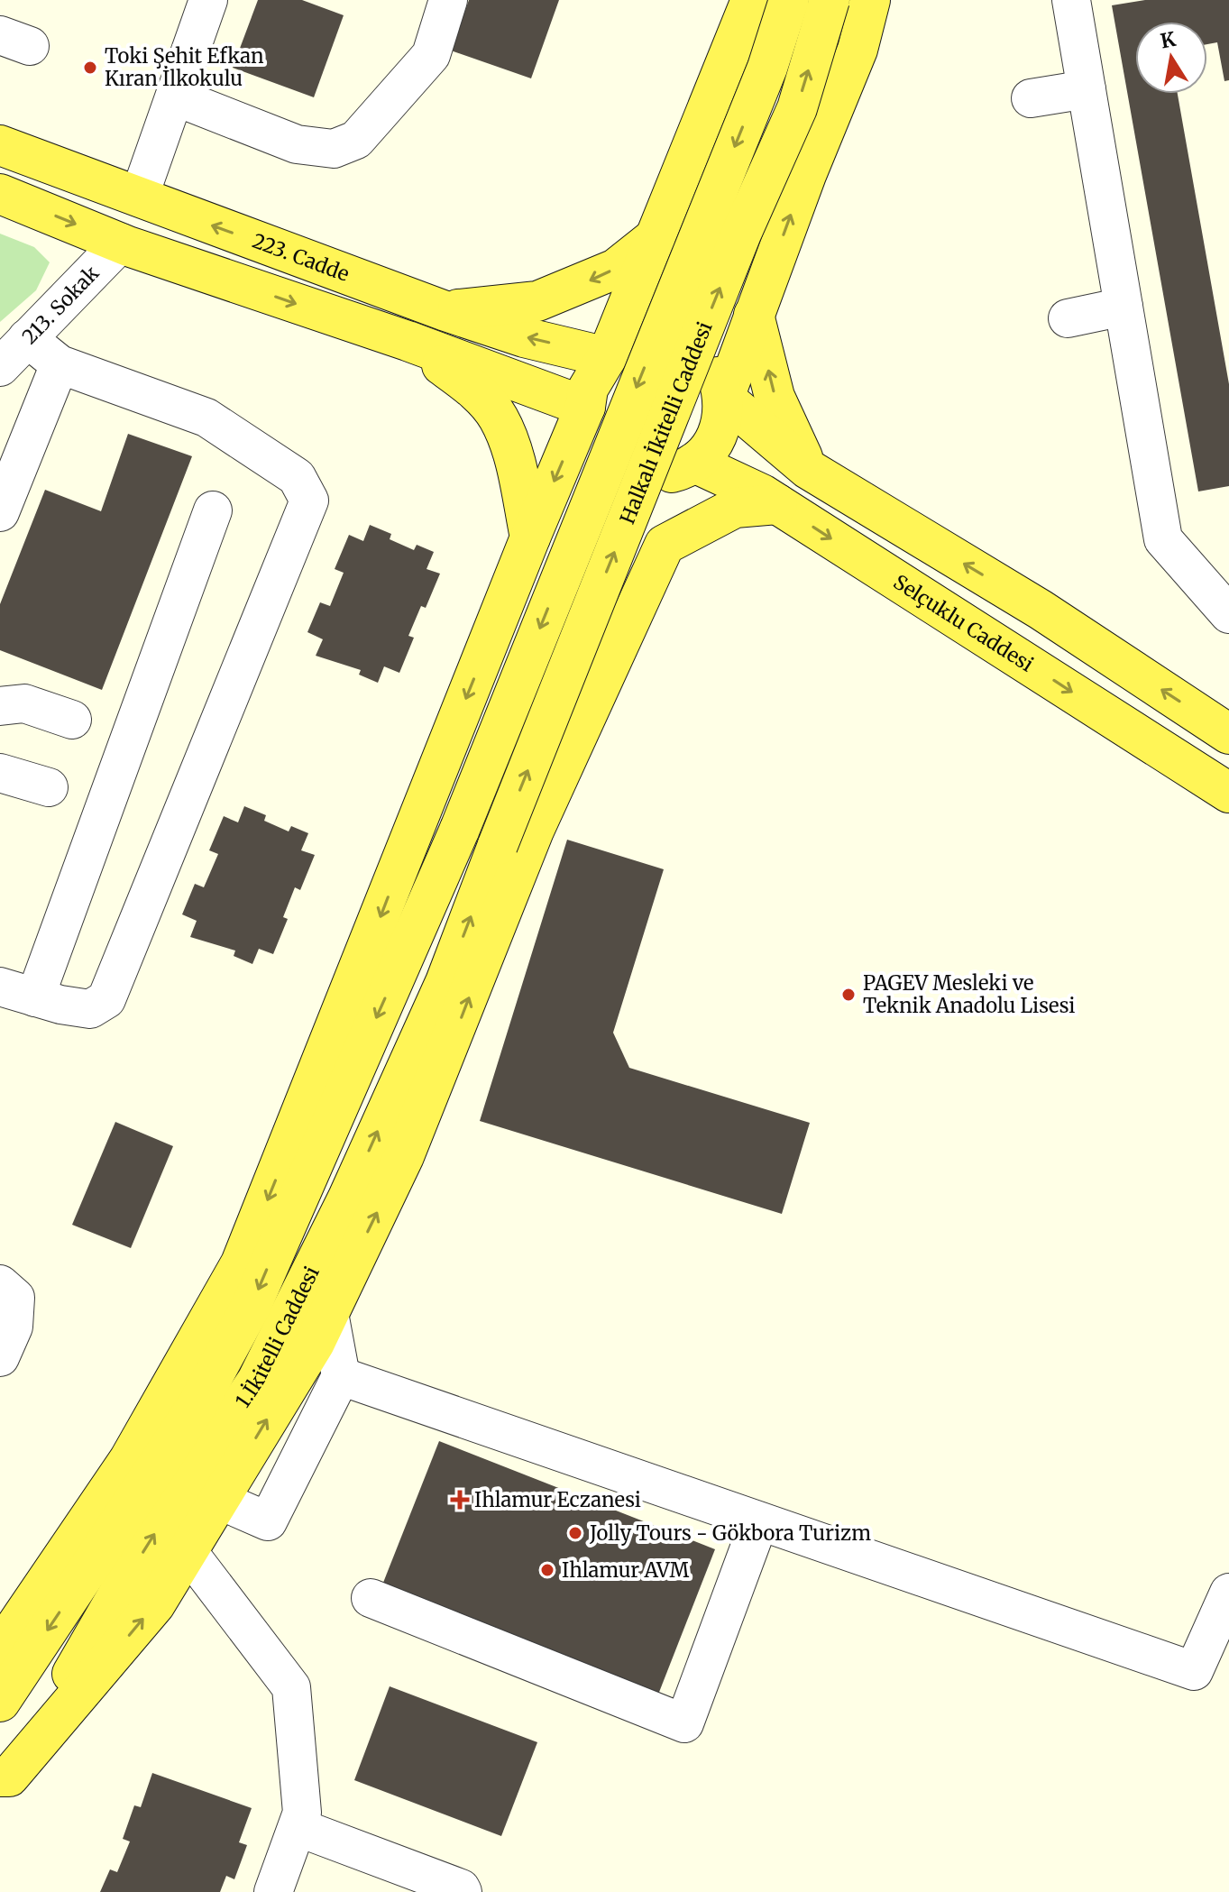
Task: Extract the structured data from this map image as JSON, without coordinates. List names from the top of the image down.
{
  "streets": {
    "main road": [
      "223. Cadde",
      "Halkalı İkitelli Caddesi",
      "Selçuklu Caddesi",
      "1.İkitelli Caddesi"
    ],
    "street": ["213. Sokak"]
  },
  "crossings": [
    ["223. Cadde", "Selçuklu Caddesi"],
    ["Halkalı İkitelli Caddesi", "1.İkitelli Caddesi"]
  ],
  "places": {
    "other": [
      "Toki Şehit Efkan Kıran İlkokulu",
      "PAGEV Mesleki ve Teknik Anadolu Lisesi",
      "Jolly Tours - Gökbora Turizm",
      "Ihlamur AVM"
    ],
    "health": ["Ihlamur Eczanesi"]
  },
  "north": "top"
}
